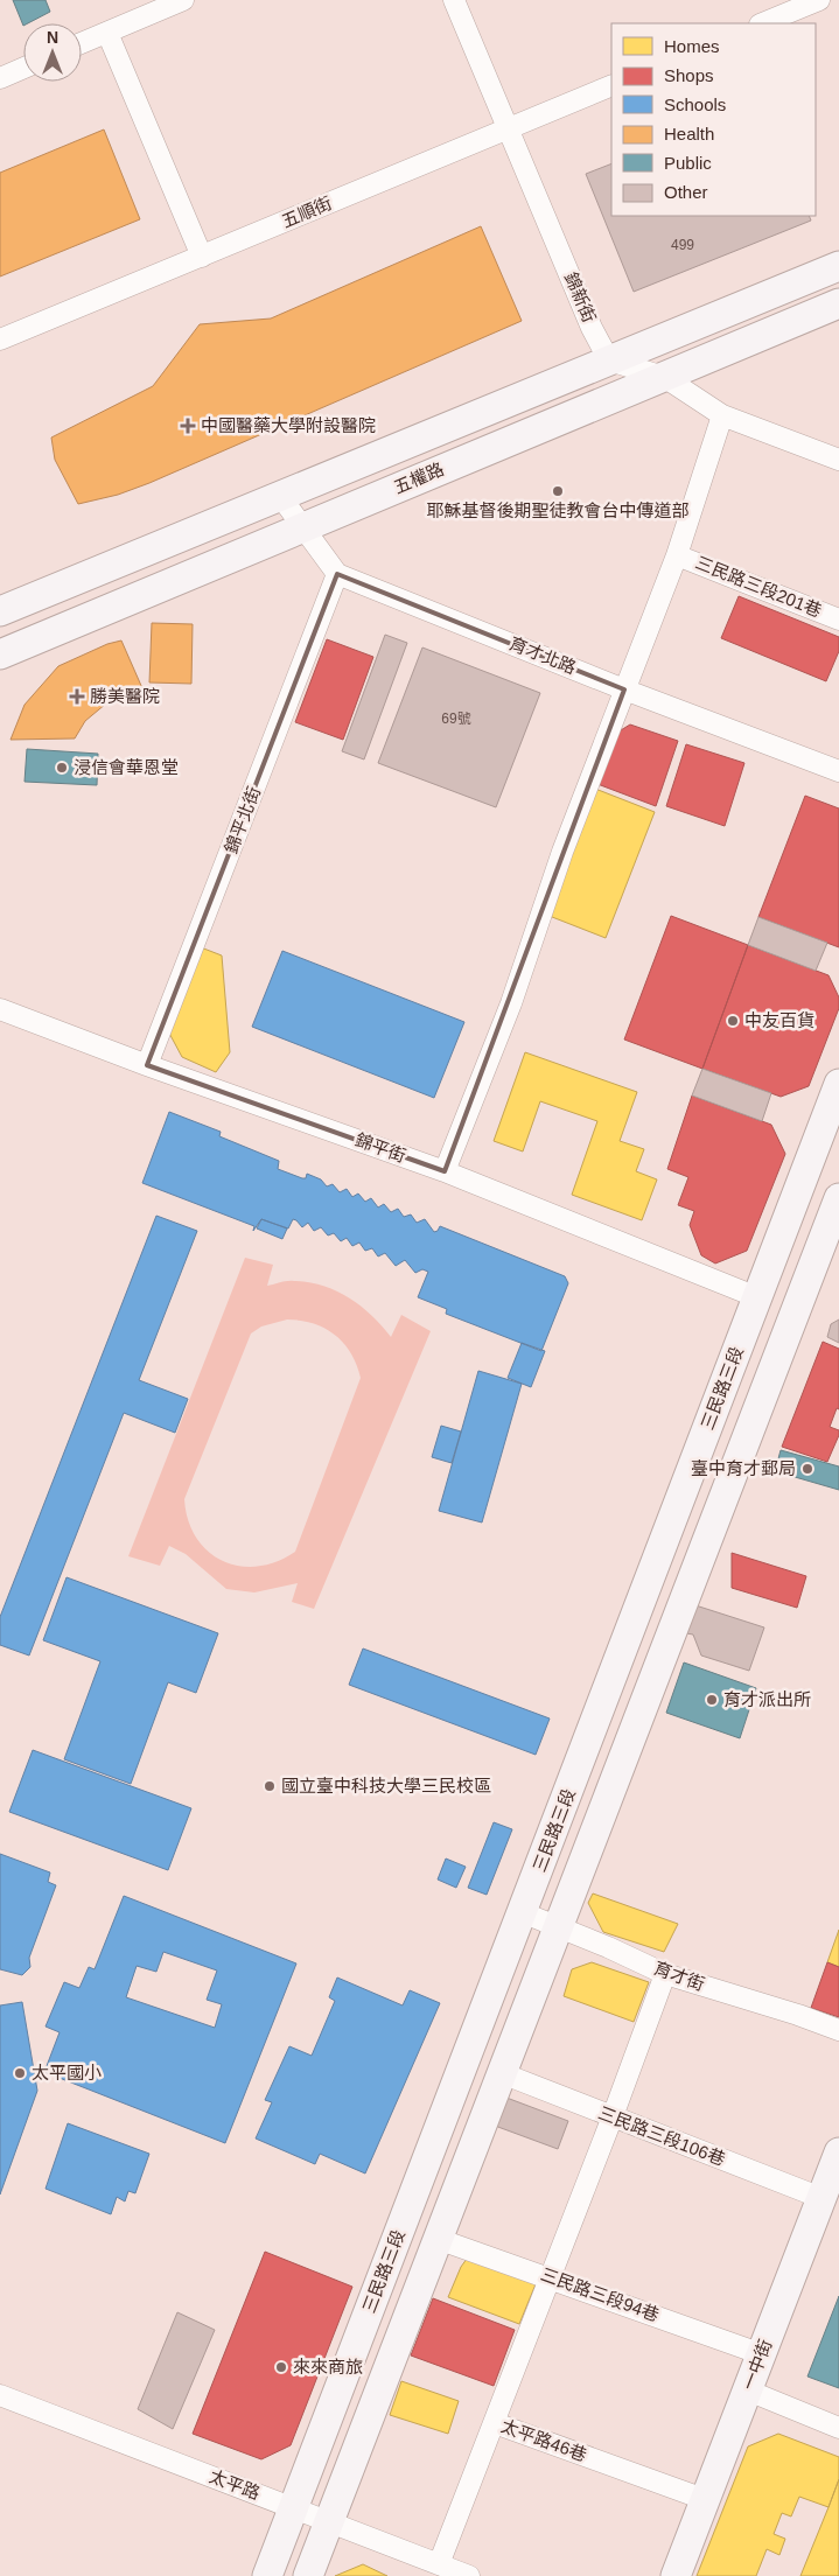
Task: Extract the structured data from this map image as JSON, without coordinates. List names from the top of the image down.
{
  "streets": {
    "main road": ["五權路", "三民路三段", "一中街"],
    "street": [
      "五順街",
      "錦新街",
      "三民路三段201巷",
      "育才北路",
      "錦平北街",
      "錦平街",
      "育才街",
      "三民路三段106巷",
      "三民路三段94巷",
      "太平路46巷",
      "太平路"
    ]
  },
  "crossings": [
    ["五順街", "錦新街"],
    ["錦新街", "五權路"],
    ["育才北路", "錦平北街"],
    ["錦平北街", "錦平街"],
    ["錦平街", "三民路三段"],
    ["三民路三段", "育才街"],
    ["三民路三段", "太平路"],
    ["三民路三段106巷", "一中街"],
    ["三民路三段94巷", "一中街"],
    ["一中街", "太平路46巷"],
    ["太平路46巷", "太平路"]
  ],
  "places": {
    "health": ["中國醫藥大學附設醫院", "勝美醫院"],
    "other": [
      "耶穌基督後期聖徒教會台中傳道部",
      "浸信會華恩堂",
      "中友百貨",
      "臺中育才郵局",
      "育才派出所",
      "國立臺中科技大學三民校區",
      "太平國小",
      "來來商旅"
    ]
  },
  "house_numbers": ["499", "69號"],
  "legend": [
    "Homes",
    "Shops",
    "Schools",
    "Health",
    "Public",
    "Other"
  ],
  "north": "top"
}
